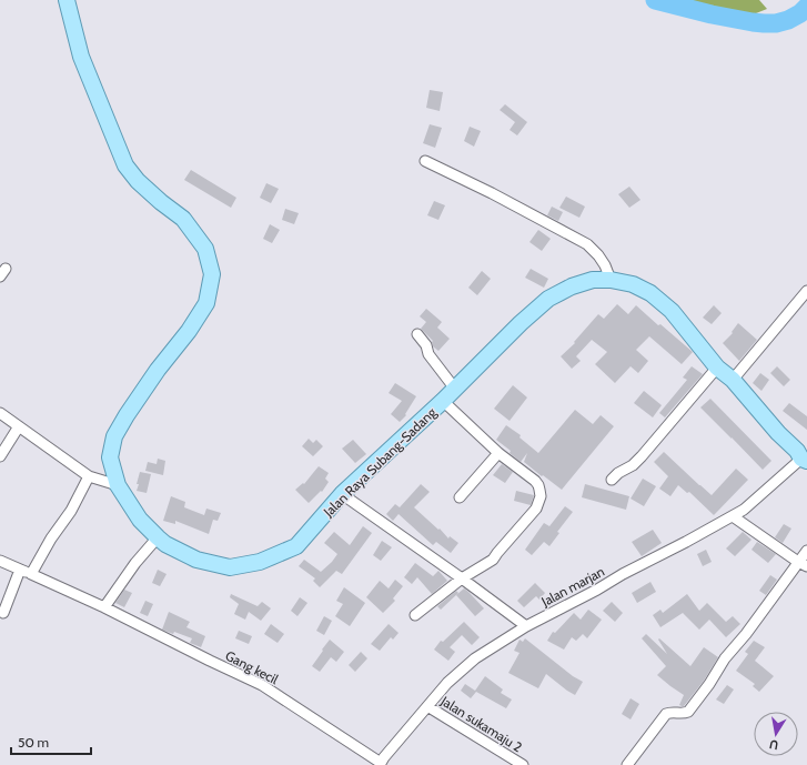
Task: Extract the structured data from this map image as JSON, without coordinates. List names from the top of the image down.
{
  "streets": {
    "main road": ["Jalan Raya Subang-Sadang"],
    "street": ["Jalan marjan", "Gang kecil", "Jalan sukamaju 2"]
  },
  "crossings": [
    ["Jalan Raya Subang-Sadang", "Jalan marjan"],
    ["Jalan marjan", "Gang kecil"],
    ["Jalan marjan", "Jalan sukamaju 2"]
  ],
  "scale_bar": "50 m",
  "north": "bottom"
}
